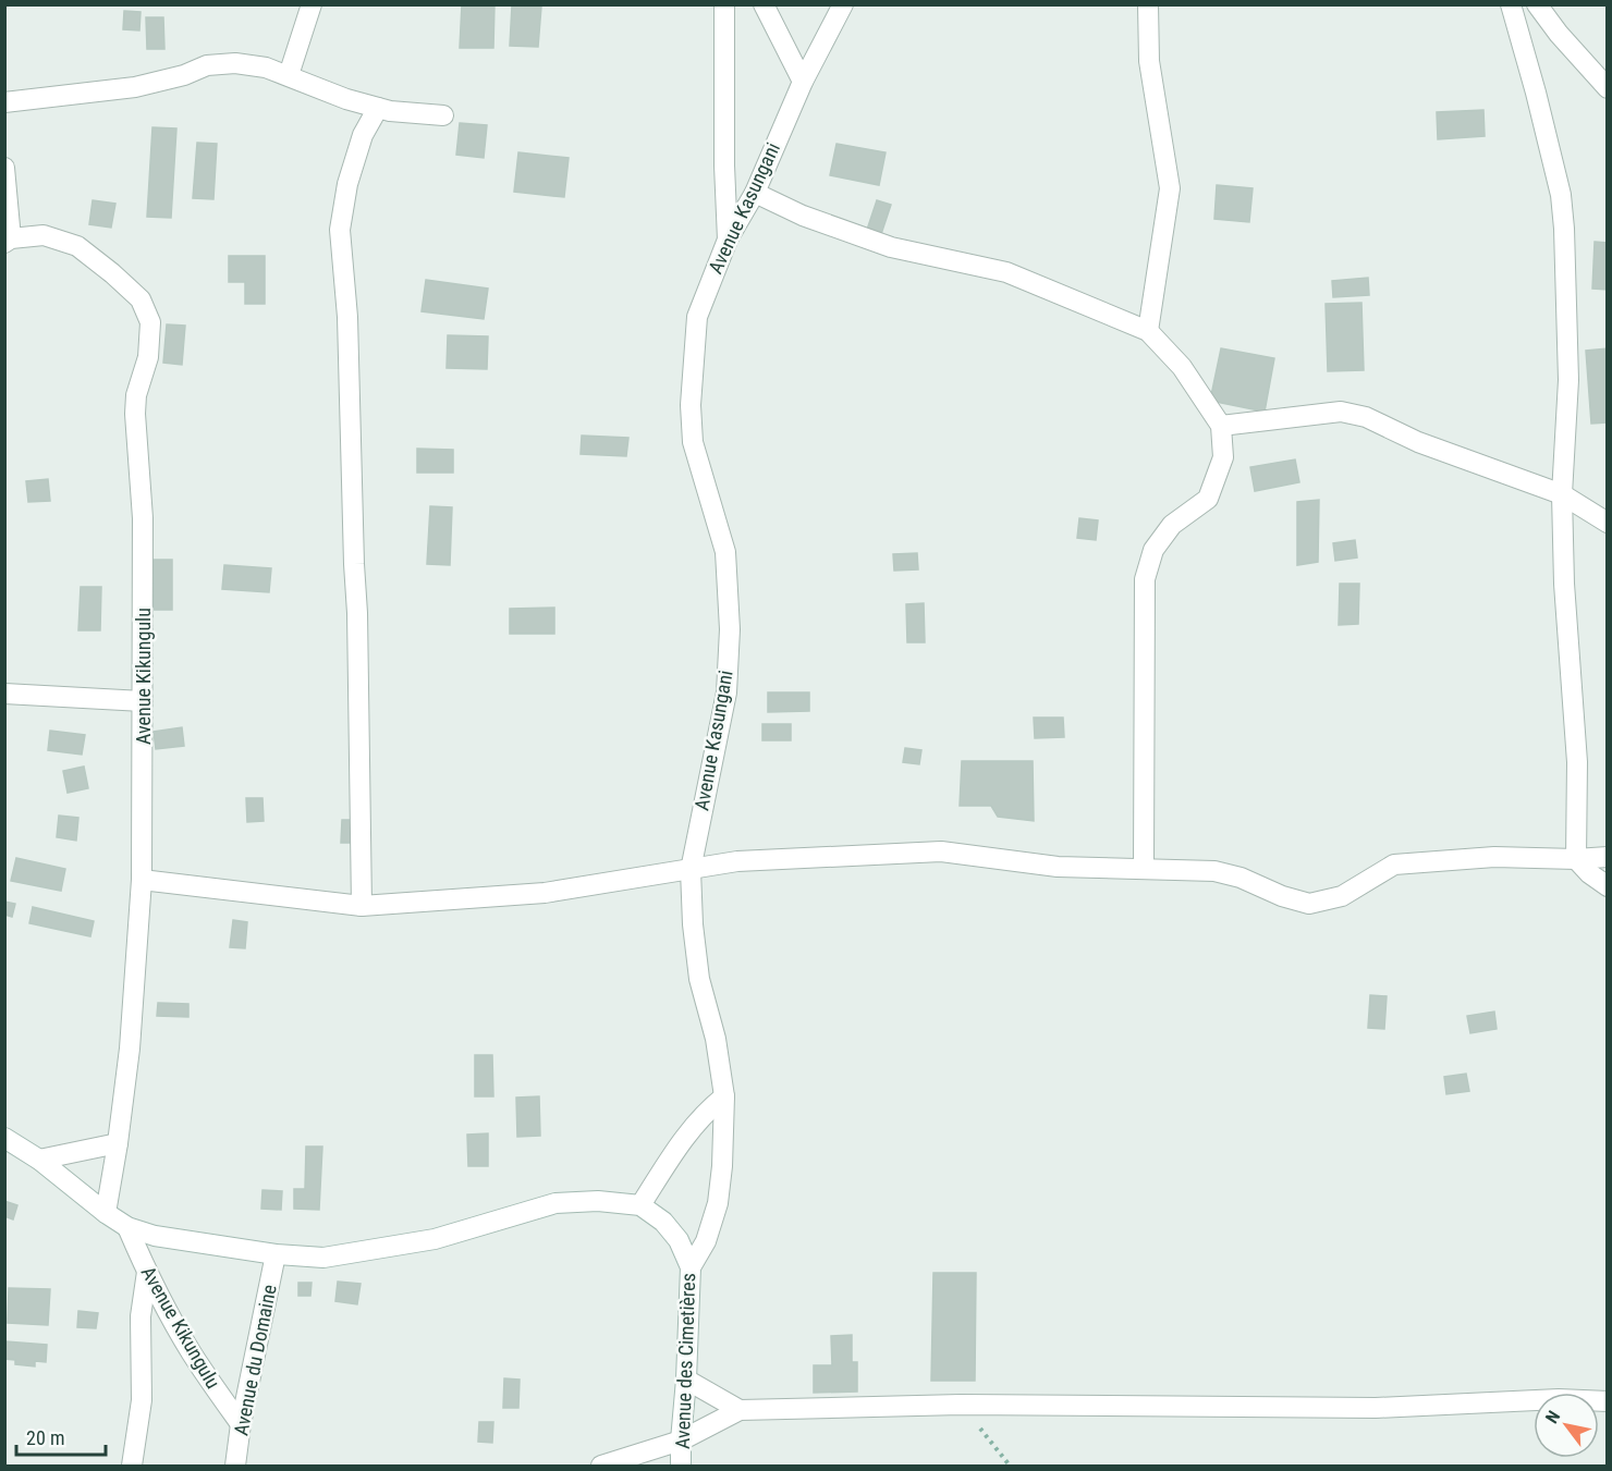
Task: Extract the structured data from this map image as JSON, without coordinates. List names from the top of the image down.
{
  "streets": {
    "street": [
      "Avenue Kasungani",
      "Avenue Kikungulu",
      "Avenue du Domaine",
      "Avenue des Cimetières"
    ]
  },
  "crossings": [
    ["Avenue Kasungani", "Avenue des Cimetières"],
    ["Avenue Kikungulu", "Avenue du Domaine"]
  ],
  "scale_bar": "20 m",
  "north": "top left"
}
